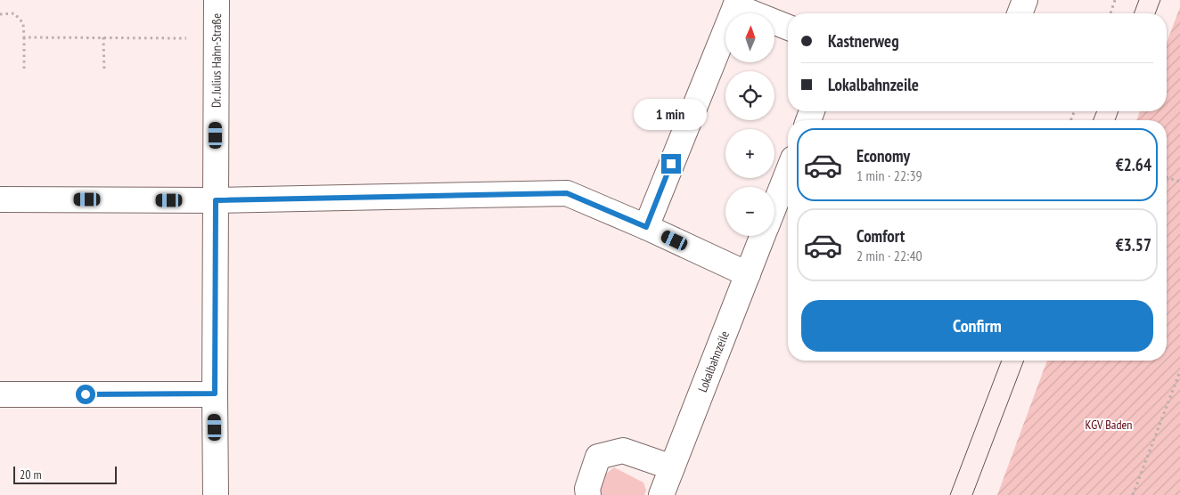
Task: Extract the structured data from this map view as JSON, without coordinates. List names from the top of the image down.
{
  "streets": {
    "street": ["Dr. Julius Hahn-Straße", "Lokalbahnzeile"]
  },
  "parks": ["KGV Baden"],
  "scale_bar": "20 m",
  "north": "top",
  "page": {
    "map_buttons": ["+", "−"],
    "banner": ["Kastnerweg", "Lokalbahnzeile"],
    "bubble": "1 min",
    "list": [
      {
        "name": "Economy",
        "note": "1 min · 22:39",
        "value": "€2.64"
      },
      {
        "name": "Comfort",
        "note": "2 min · 22:40",
        "value": "€3.57"
      }
    ],
    "buttons": "Confirm",
    "scale": "20 m"
  }
}
